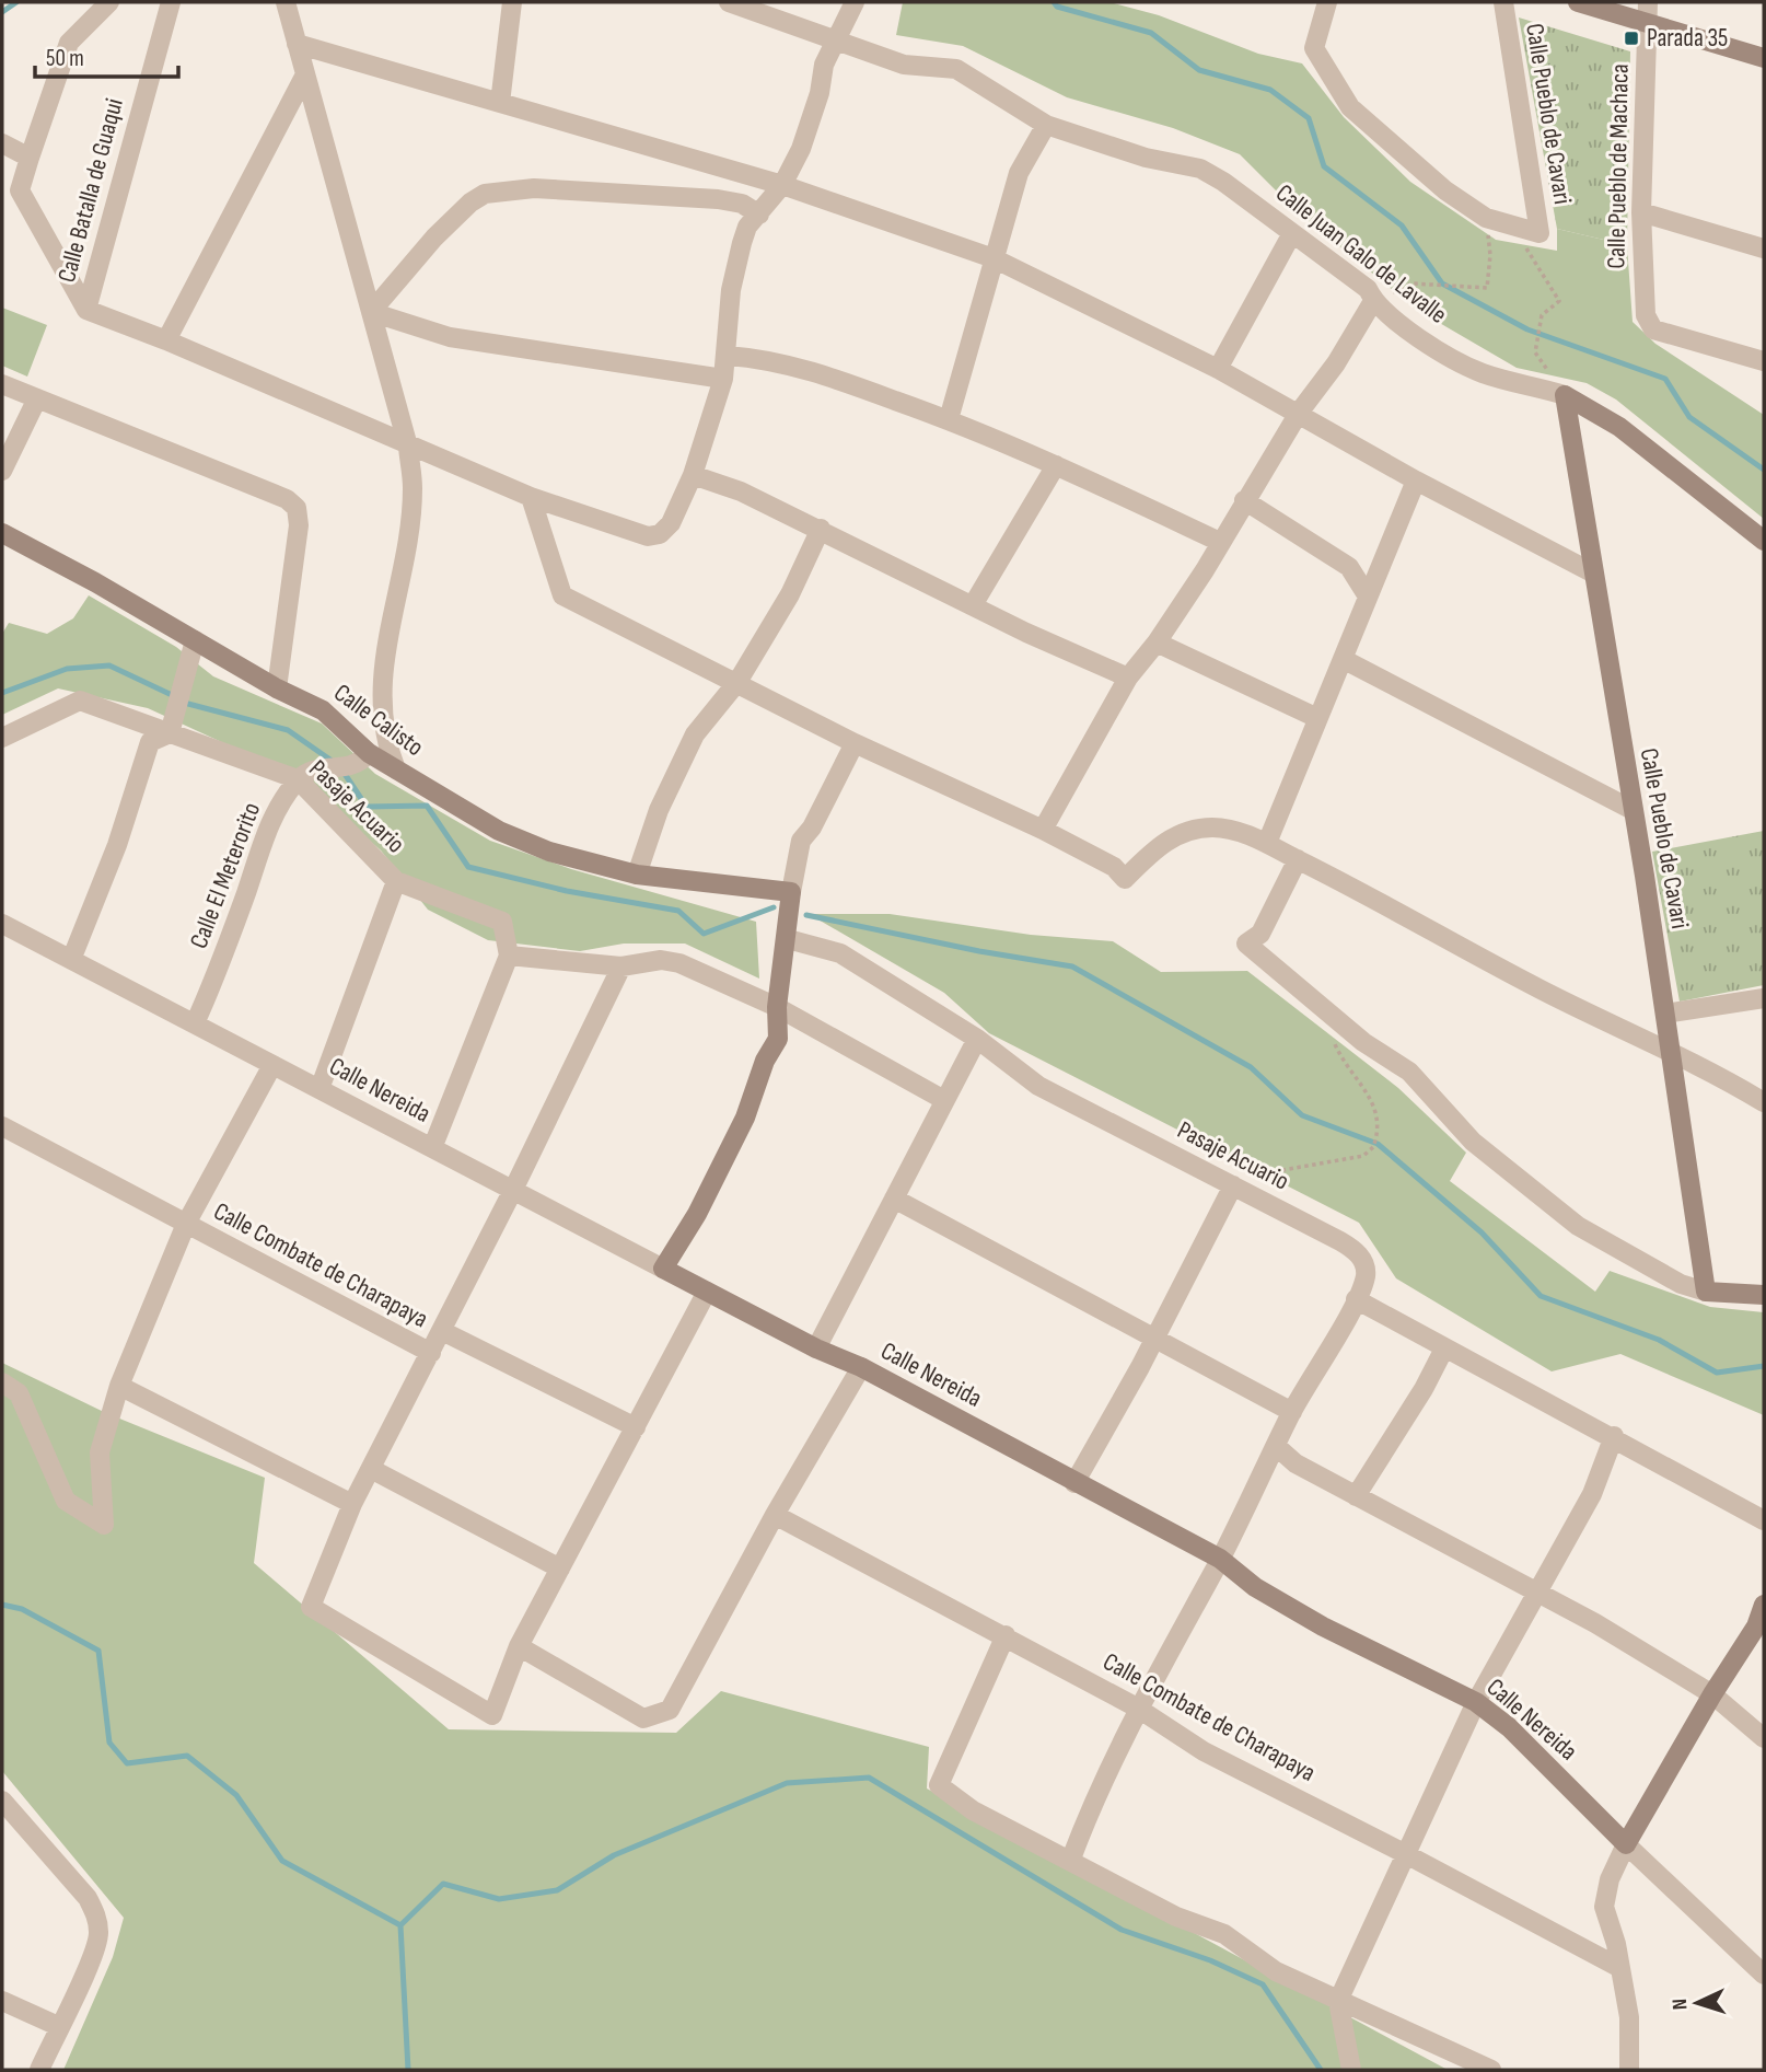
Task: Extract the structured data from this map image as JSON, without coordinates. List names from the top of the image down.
{
  "streets": {
    "street": [
      "Calle Pueblo de Cavari",
      "Calle Pueblo de Machaca",
      "Calle Batalla de Guaqui",
      "Calle Juan Galo de Lavalle",
      "Calle Calisto",
      "Pasaje Acuario",
      "Calle El Meterorito",
      "Calle Nereida",
      "Calle Combate de Charapaya"
    ]
  },
  "crossings": [
    ["Calle Pueblo de Cavari", "Calle Juan Galo de Lavalle"],
    ["Calle Batalla de Guaqui", "Calle Juan Galo de Lavalle"],
    ["Pasaje Acuario", "Calle El Meterorito"],
    ["Pasaje Acuario", "Calle Nereida"],
    ["Pasaje Acuario", "Calle Combate de Charapaya"],
    ["Calle El Meterorito", "Calle Nereida"]
  ],
  "places": {
    "transit": ["Parada 35"]
  },
  "scale_bar": "50 m",
  "north": "left"
}
